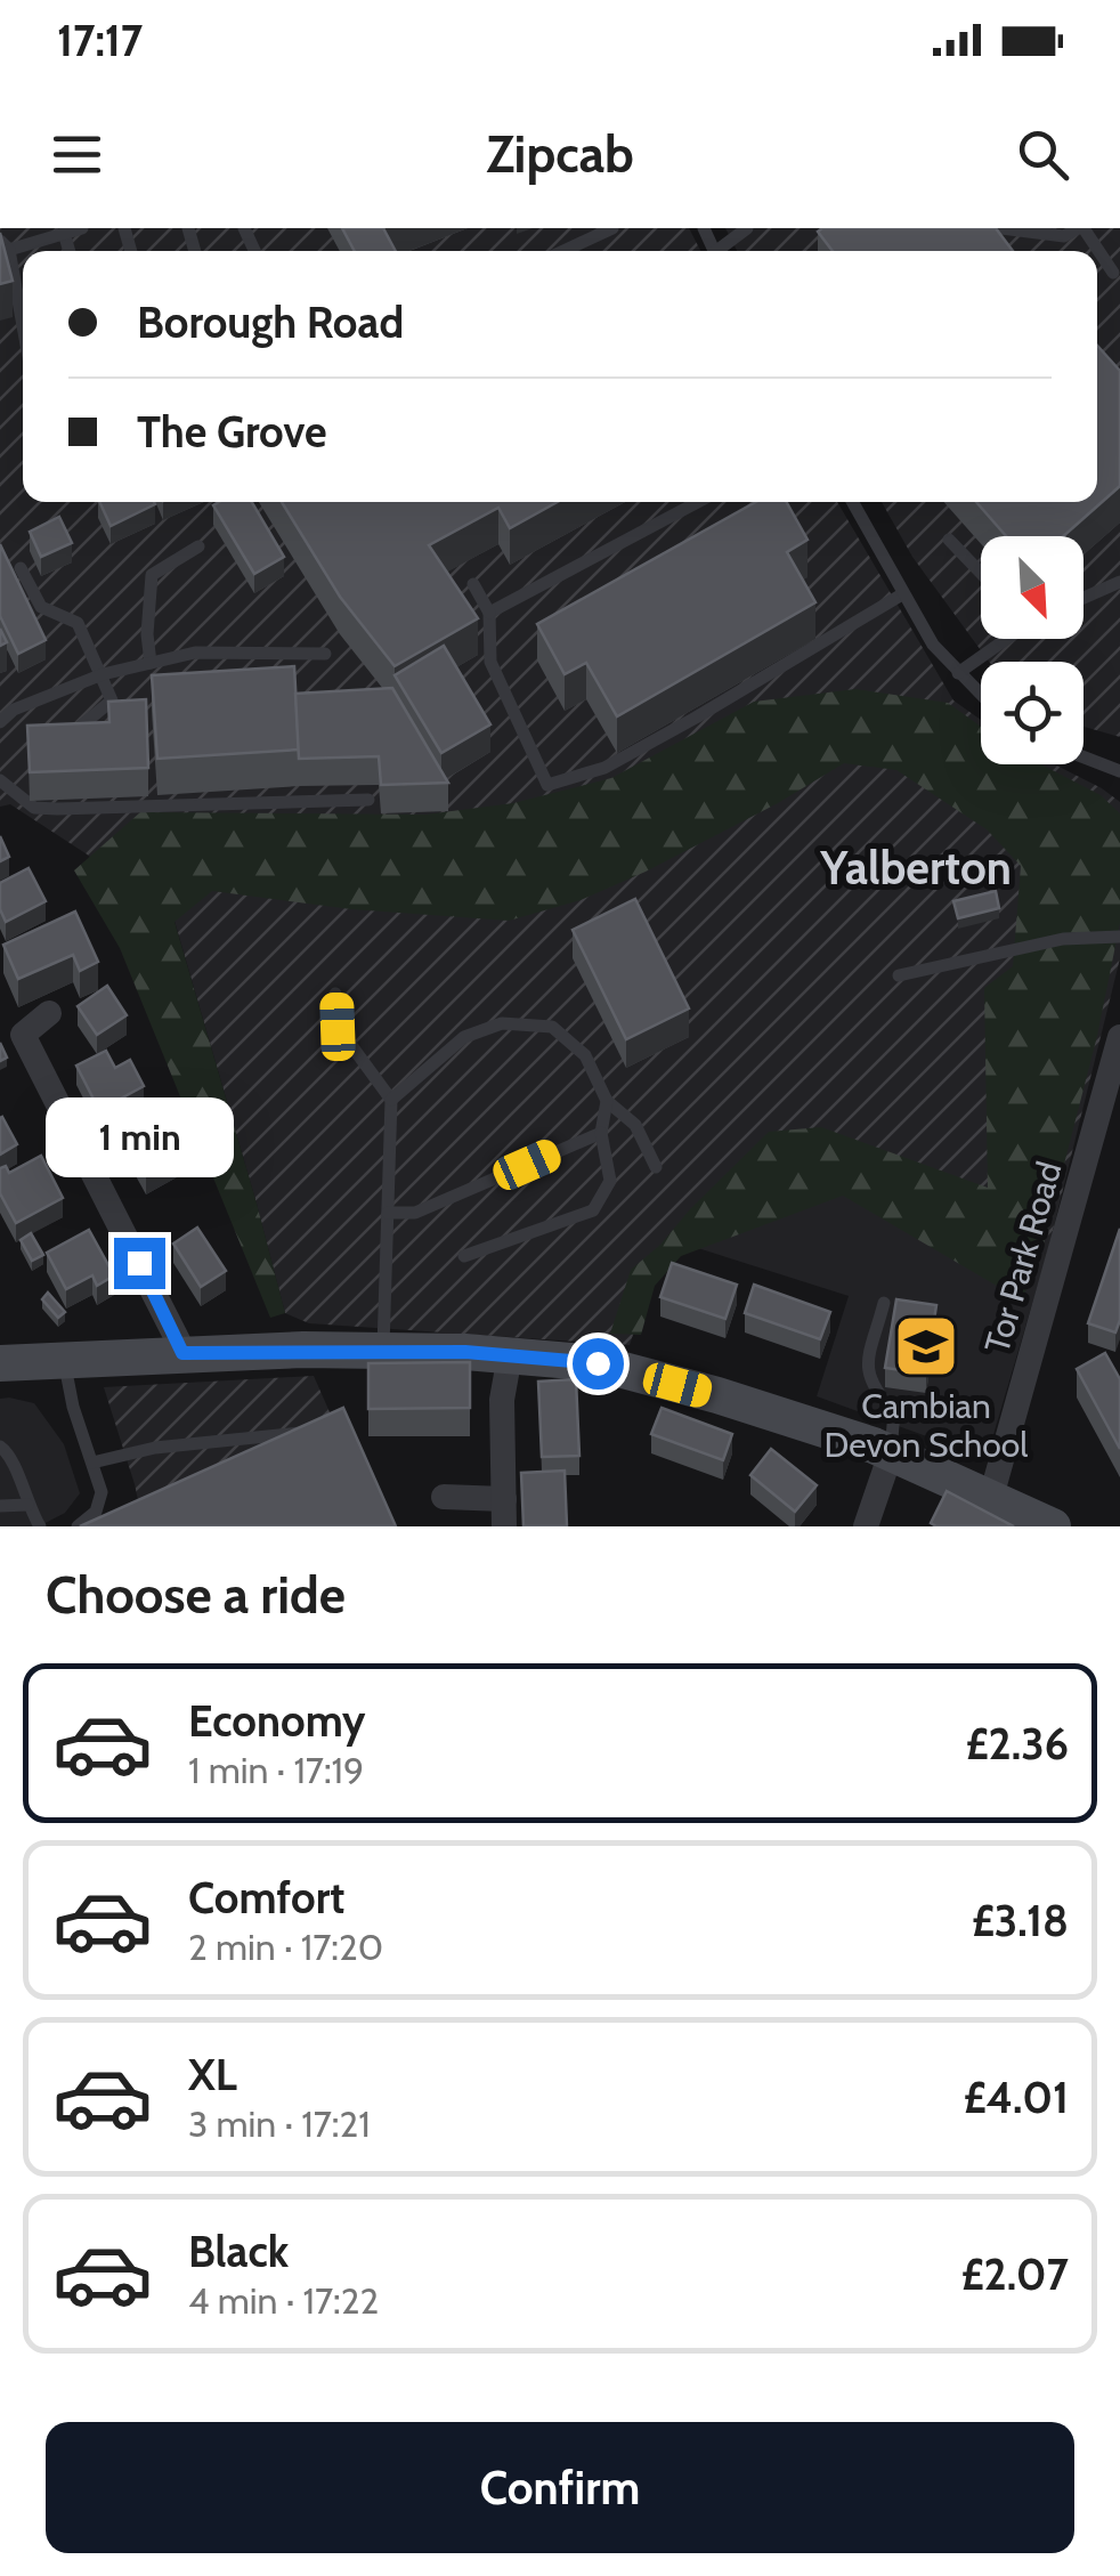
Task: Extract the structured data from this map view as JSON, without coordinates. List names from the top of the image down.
{
  "streets": {
    "street": ["Tor Park Road"]
  },
  "districts": ["Yalberton"],
  "places": {
    "school or university": ["Cambian Devon School"]
  },
  "north": "bottom right",
  "page": {
    "status": "17:17",
    "header": "Zipcab",
    "banner": ["Borough Road", "The Grove"],
    "bubble": "1 min",
    "heading": "Choose a ride",
    "list": [
      {
        "name": "Economy",
        "note": "1 min · 17:19",
        "value": "£2.36"
      },
      {
        "name": "Comfort",
        "note": "2 min · 17:20",
        "value": "£3.18"
      },
      {
        "name": "XL",
        "note": "3 min · 17:21",
        "value": "£4.01"
      },
      {
        "name": "Black",
        "note": "4 min · 17:22",
        "value": "£2.07"
      }
    ],
    "buttons": "Confirm"
  }
}
